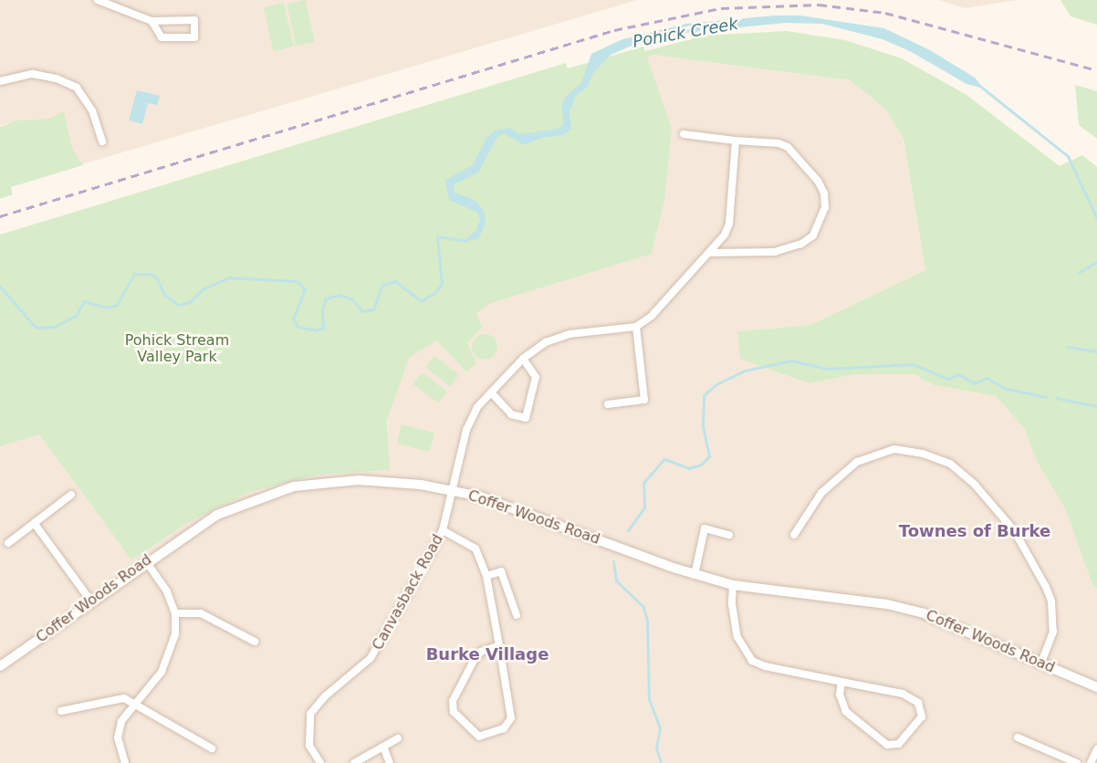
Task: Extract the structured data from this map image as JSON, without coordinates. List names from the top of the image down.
{
  "streets": {
    "street": ["Coffer Woods Road", "Canvasback Road"]
  },
  "crossings": [
    ["Coffer Woods Road", "Canvasback Road"]
  ],
  "districts": ["Townes of Burke", "Burke Village"],
  "water": ["Pohick Creek"],
  "parks": ["Pohick Stream Valley Park"]
}
